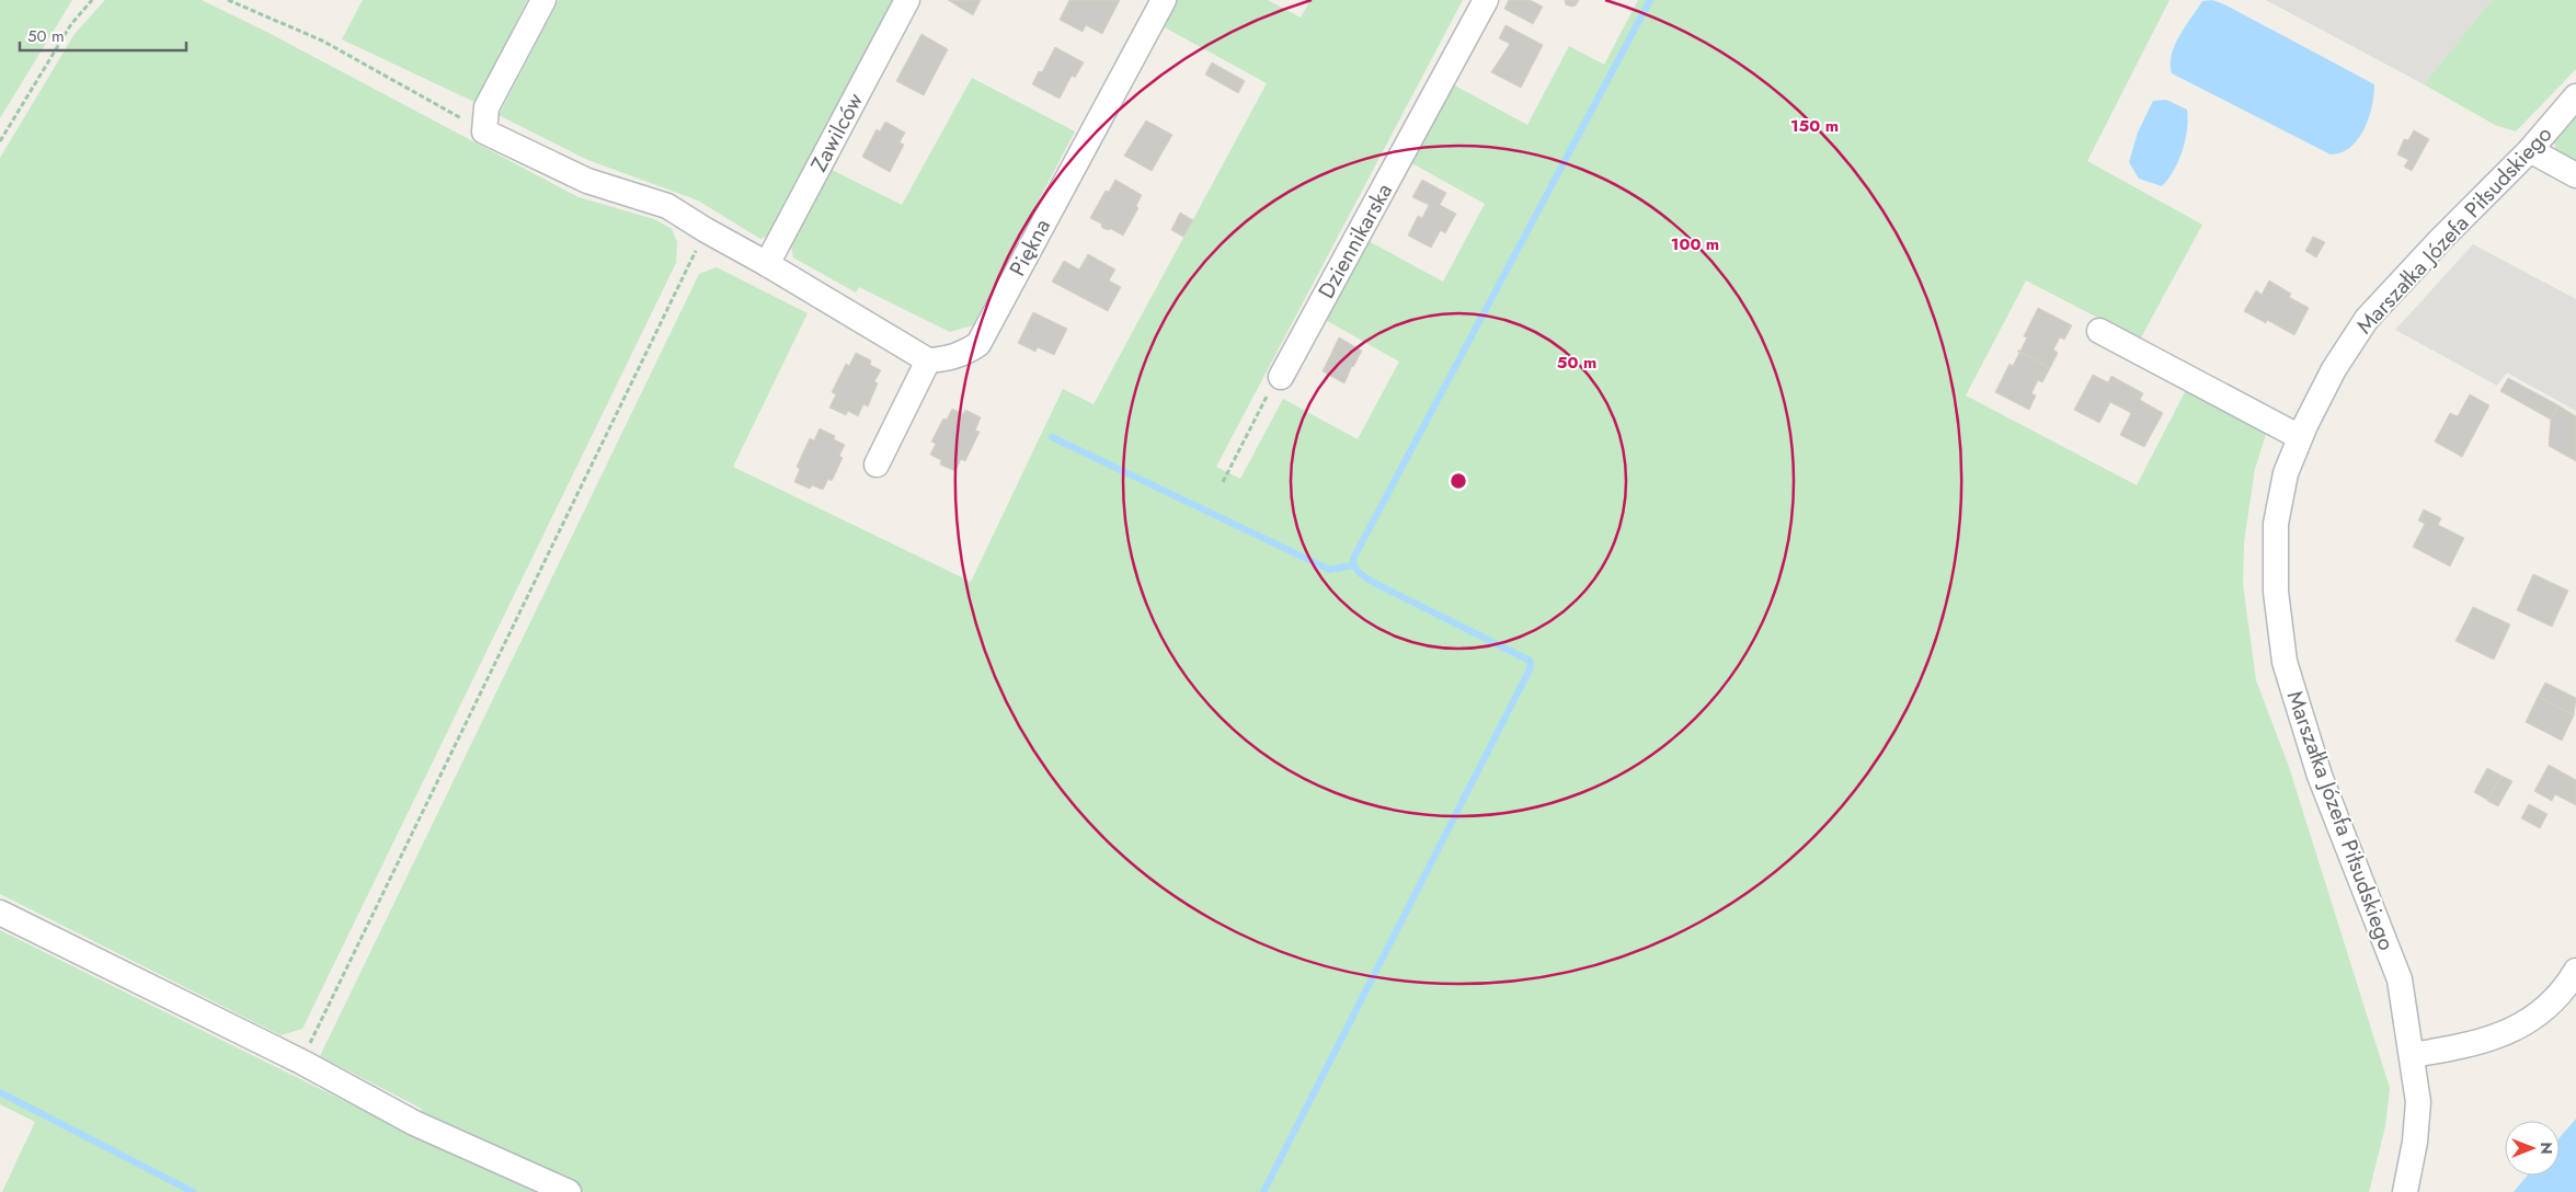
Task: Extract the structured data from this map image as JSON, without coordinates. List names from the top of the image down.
{
  "streets": {
    "street": [
      "Zawilców",
      "Marszałka Józefa Piłsudskiego",
      "Dziennikarska",
      "Piękna"
    ]
  },
  "scale_bar": "50 m",
  "north": "right",
  "rings": ["150 m", "100 m", "50 m"]
}
